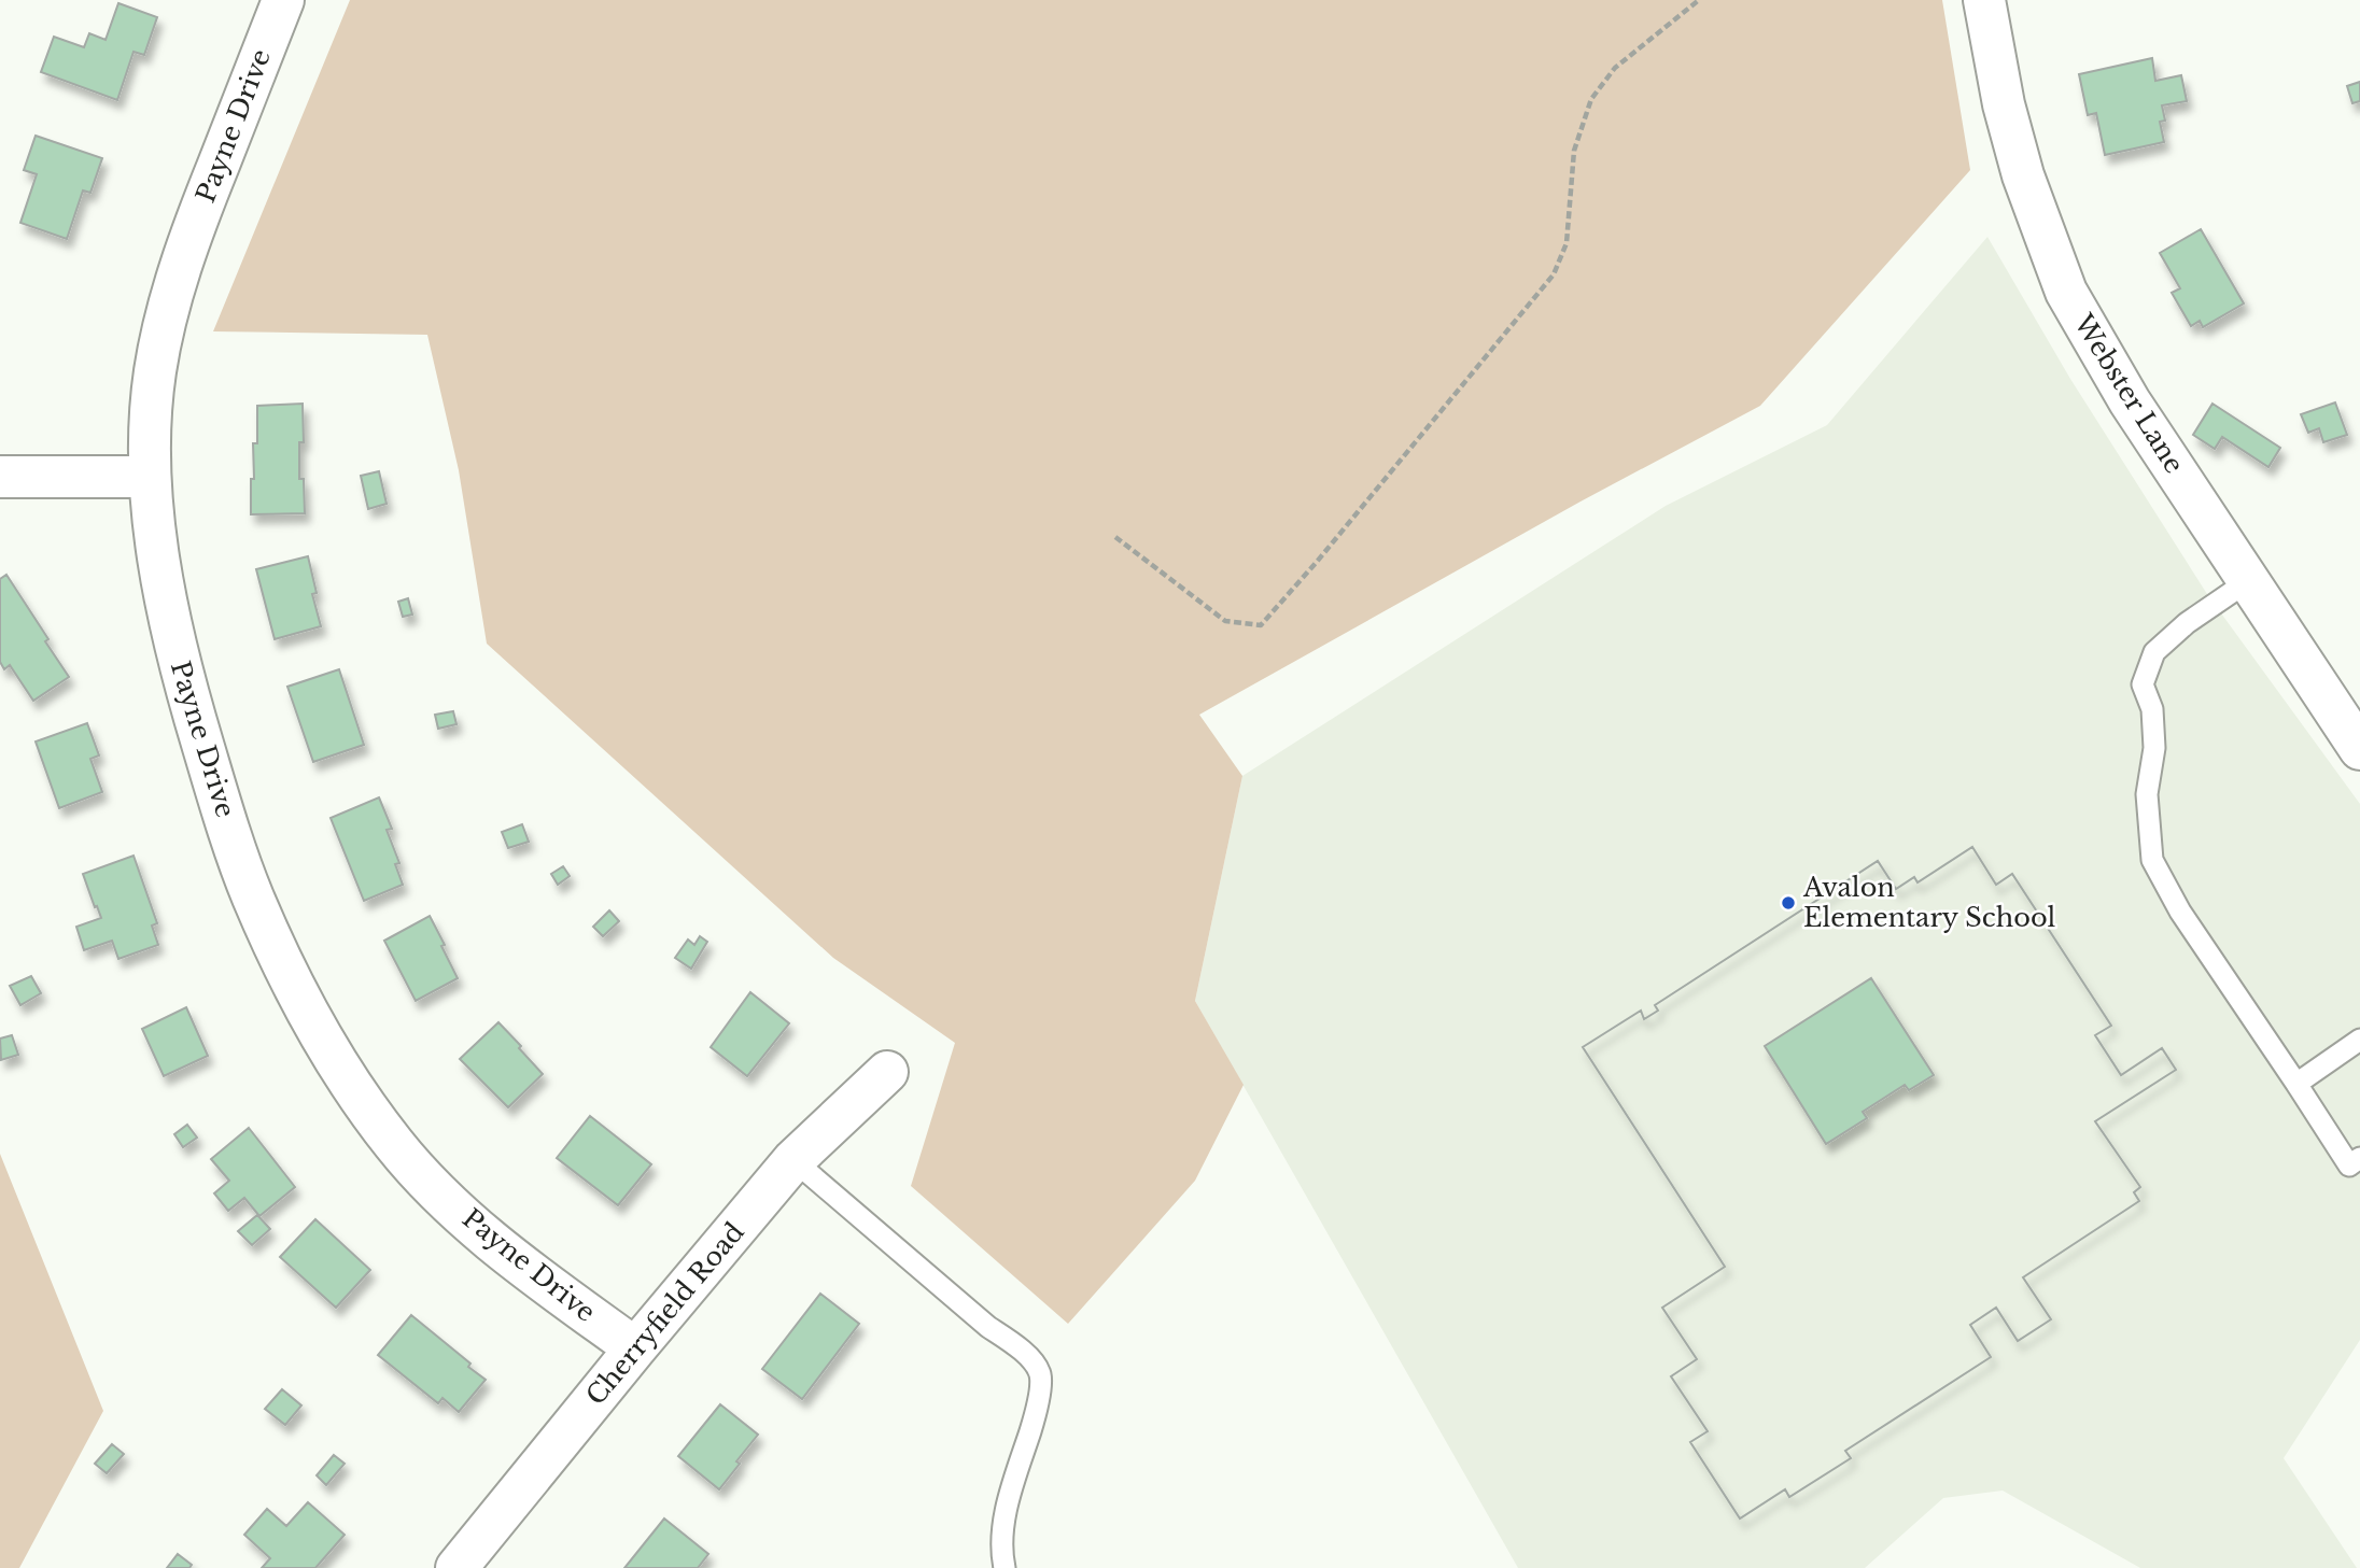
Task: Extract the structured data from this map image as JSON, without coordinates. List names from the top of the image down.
{
  "streets": {
    "street": ["Payne Drive", "Webster Lane", "Cherryfield Road"]
  },
  "crossings": [
    ["Payne Drive", "Cherryfield Road"]
  ],
  "places": ["Avalon Elementary School"]
}
